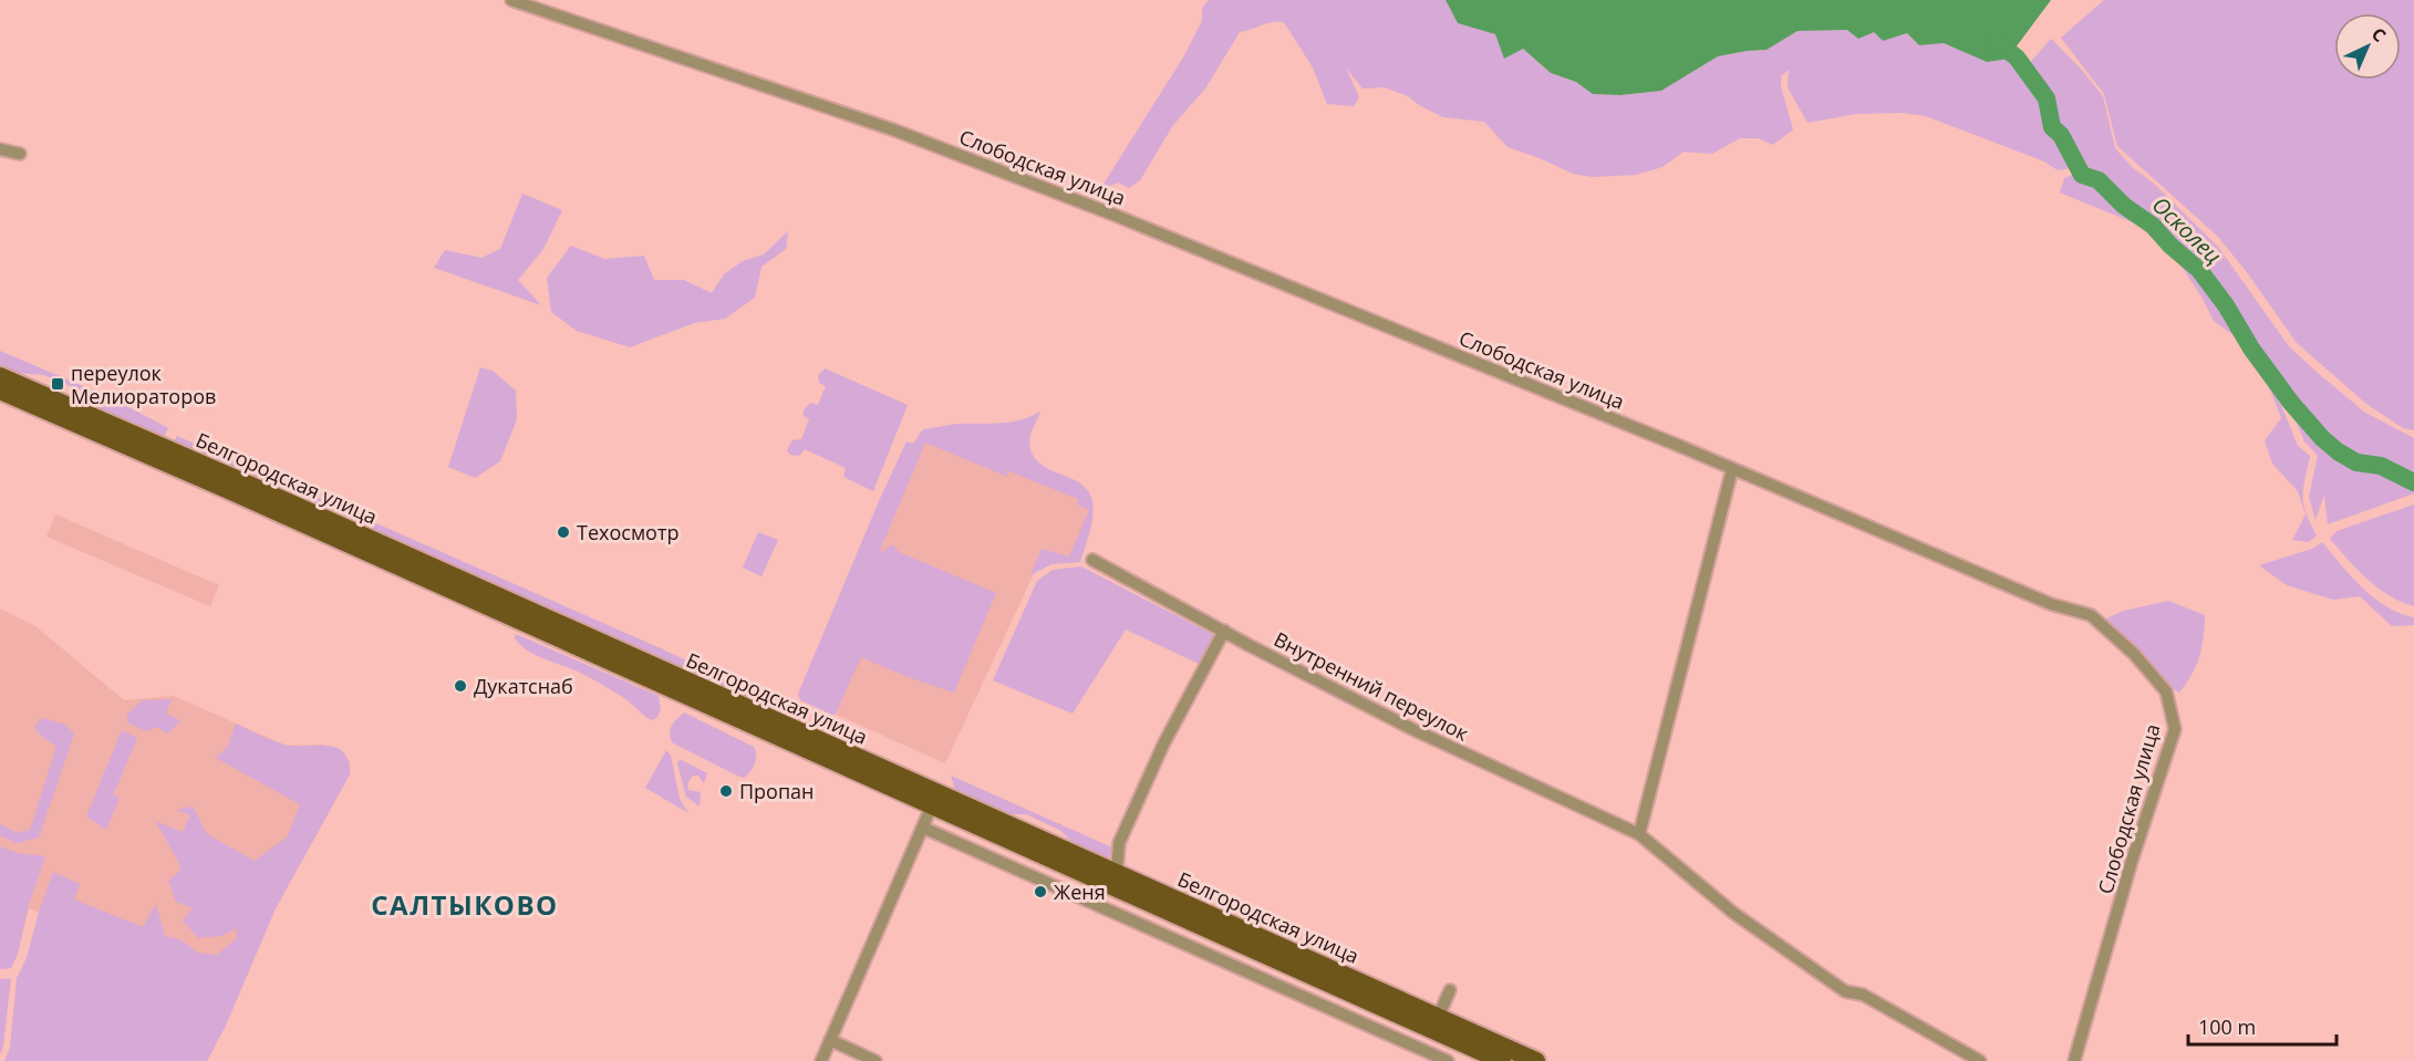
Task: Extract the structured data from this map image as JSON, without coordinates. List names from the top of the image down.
{
  "streets": {
    "main road": ["Белгородская улица"],
    "street": ["Слободская улица", "Внутренний переулок"]
  },
  "districts": ["САЛТЫКОВО"],
  "water": ["Осколец"],
  "places": {
    "transit": ["переулок Мелиораторов"],
    "other": [
      "Техосмотр",
      "Дукатснаб",
      "Пропан",
      "Женя"
    ]
  },
  "scale_bar": "100 m",
  "north": "top right"
}
